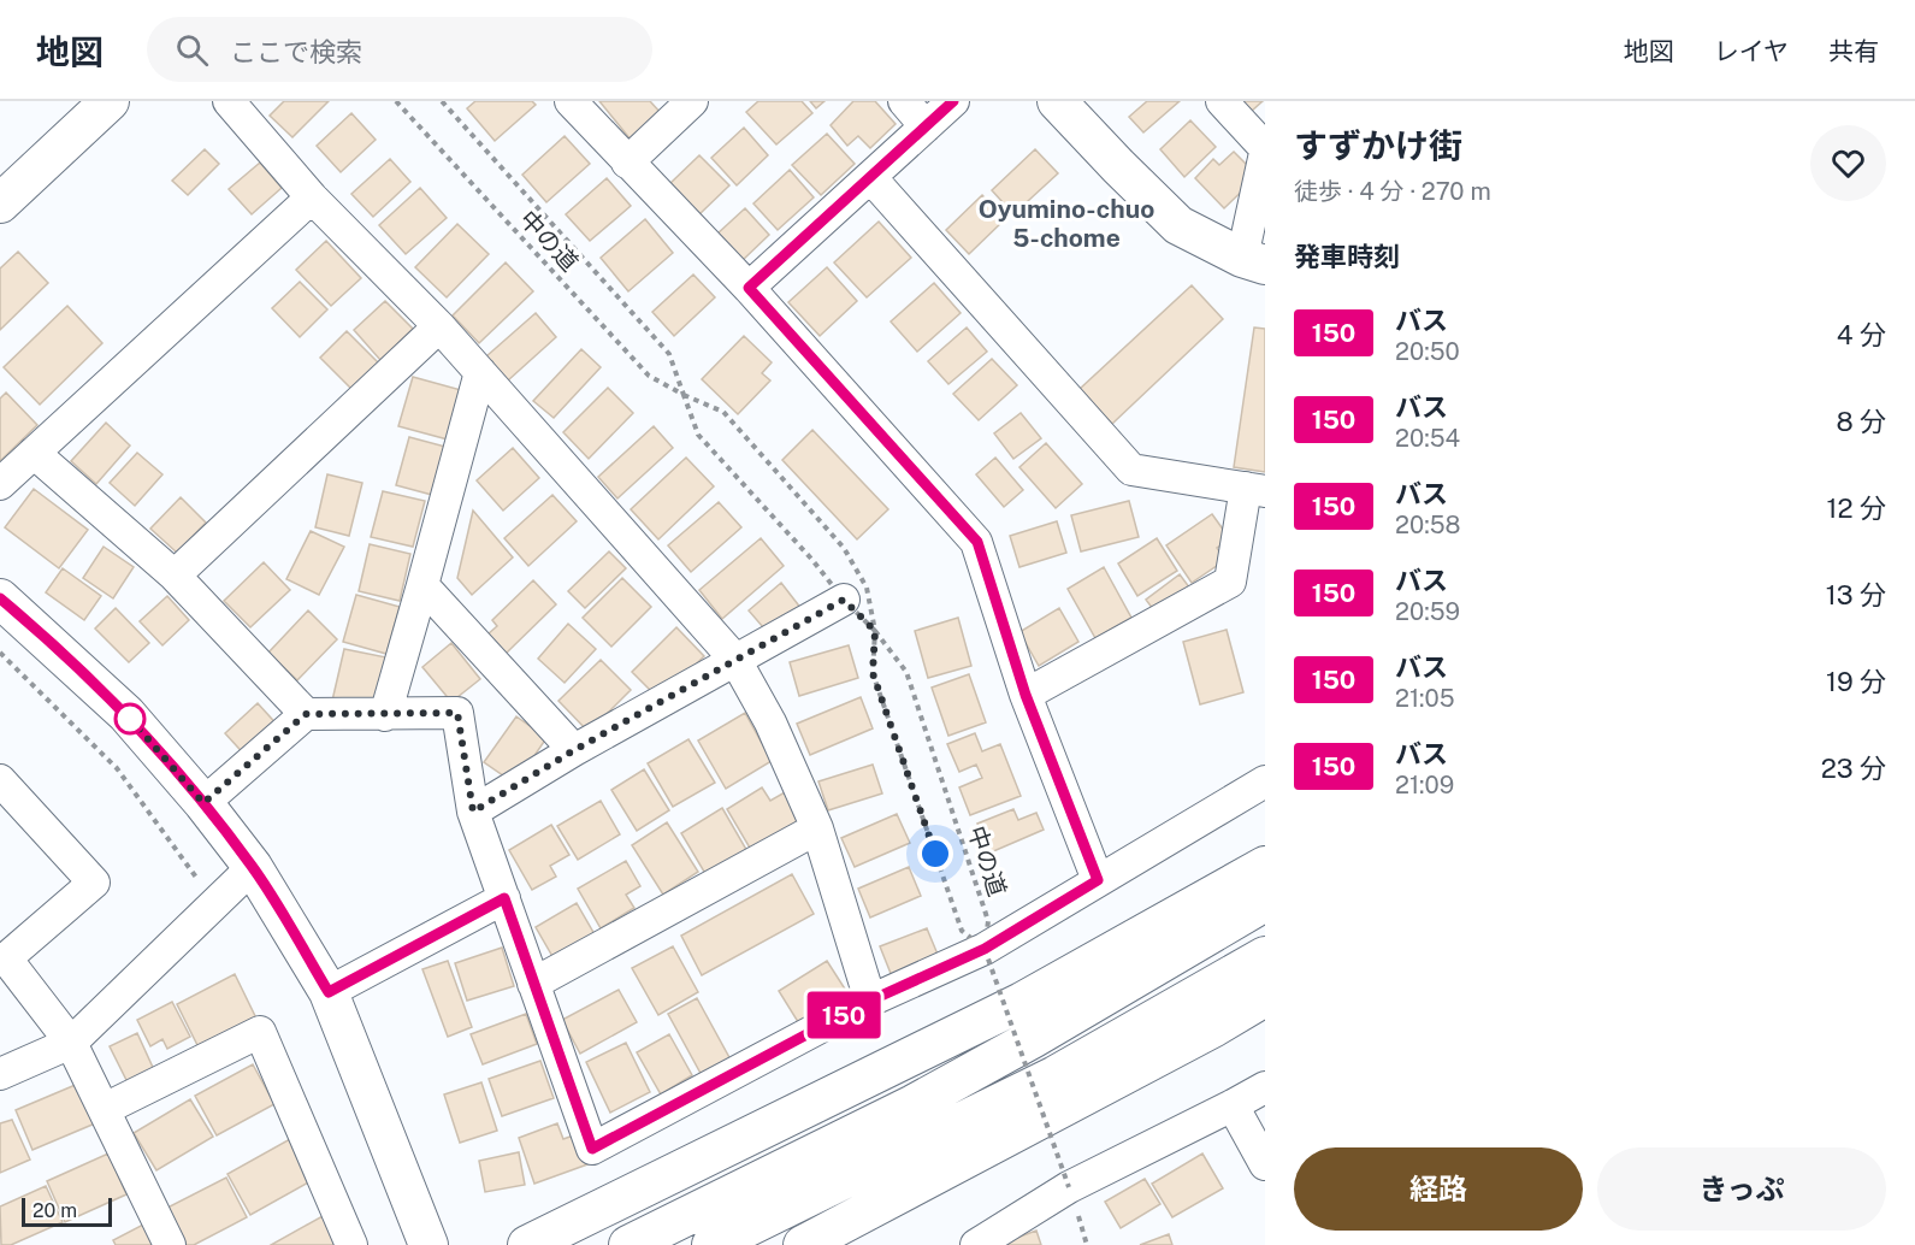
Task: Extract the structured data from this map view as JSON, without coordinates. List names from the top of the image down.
{
  "streets": {
    "path": ["中の道"]
  },
  "districts": ["Oyumino-chuo 5-chome"],
  "lines": ["bus line 150"],
  "scale_bar": "20 m",
  "page": {
    "header": "地図",
    "search": "ここで検索",
    "nav": ["地図", "レイヤ", "共有"],
    "on_map": "150",
    "heading": [
      ["すずかけ街", "徒歩 · 4 分 · 270 m"],
      "発車時刻"
    ],
    "list": [
      {
        "mark": "150",
        "name": "バス",
        "note": "20:50",
        "value": "4 分"
      },
      {
        "mark": "150",
        "name": "バス",
        "note": "20:54",
        "value": "8 分"
      },
      {
        "mark": "150",
        "name": "バス",
        "note": "20:58",
        "value": "12 分"
      },
      {
        "mark": "150",
        "name": "バス",
        "note": "20:59",
        "value": "13 分"
      },
      {
        "mark": "150",
        "name": "バス",
        "note": "21:05",
        "value": "19 分"
      },
      {
        "mark": "150",
        "name": "バス",
        "note": "21:09",
        "value": "23 分"
      }
    ],
    "buttons": ["経路", "きっぷ"],
    "scale": "20 m"
  }
}
